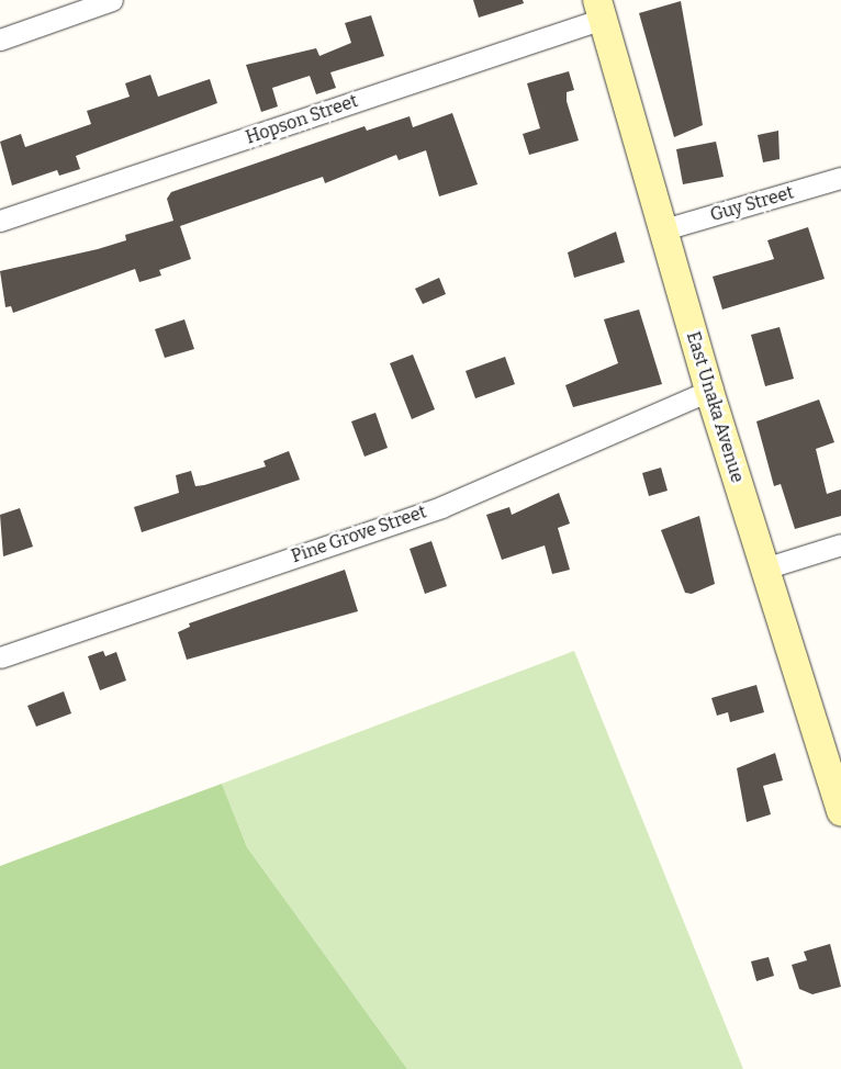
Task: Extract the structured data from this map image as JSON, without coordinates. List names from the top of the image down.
{
  "streets": {
    "main road": ["East Unaka Avenue"],
    "street": ["Hopson Street", "Guy Street", "Pine Grove Street"]
  },
  "crossings": [
    ["Hopson Street", "East Unaka Avenue"],
    ["Guy Street", "East Unaka Avenue"],
    ["East Unaka Avenue", "Pine Grove Street"]
  ]
}
